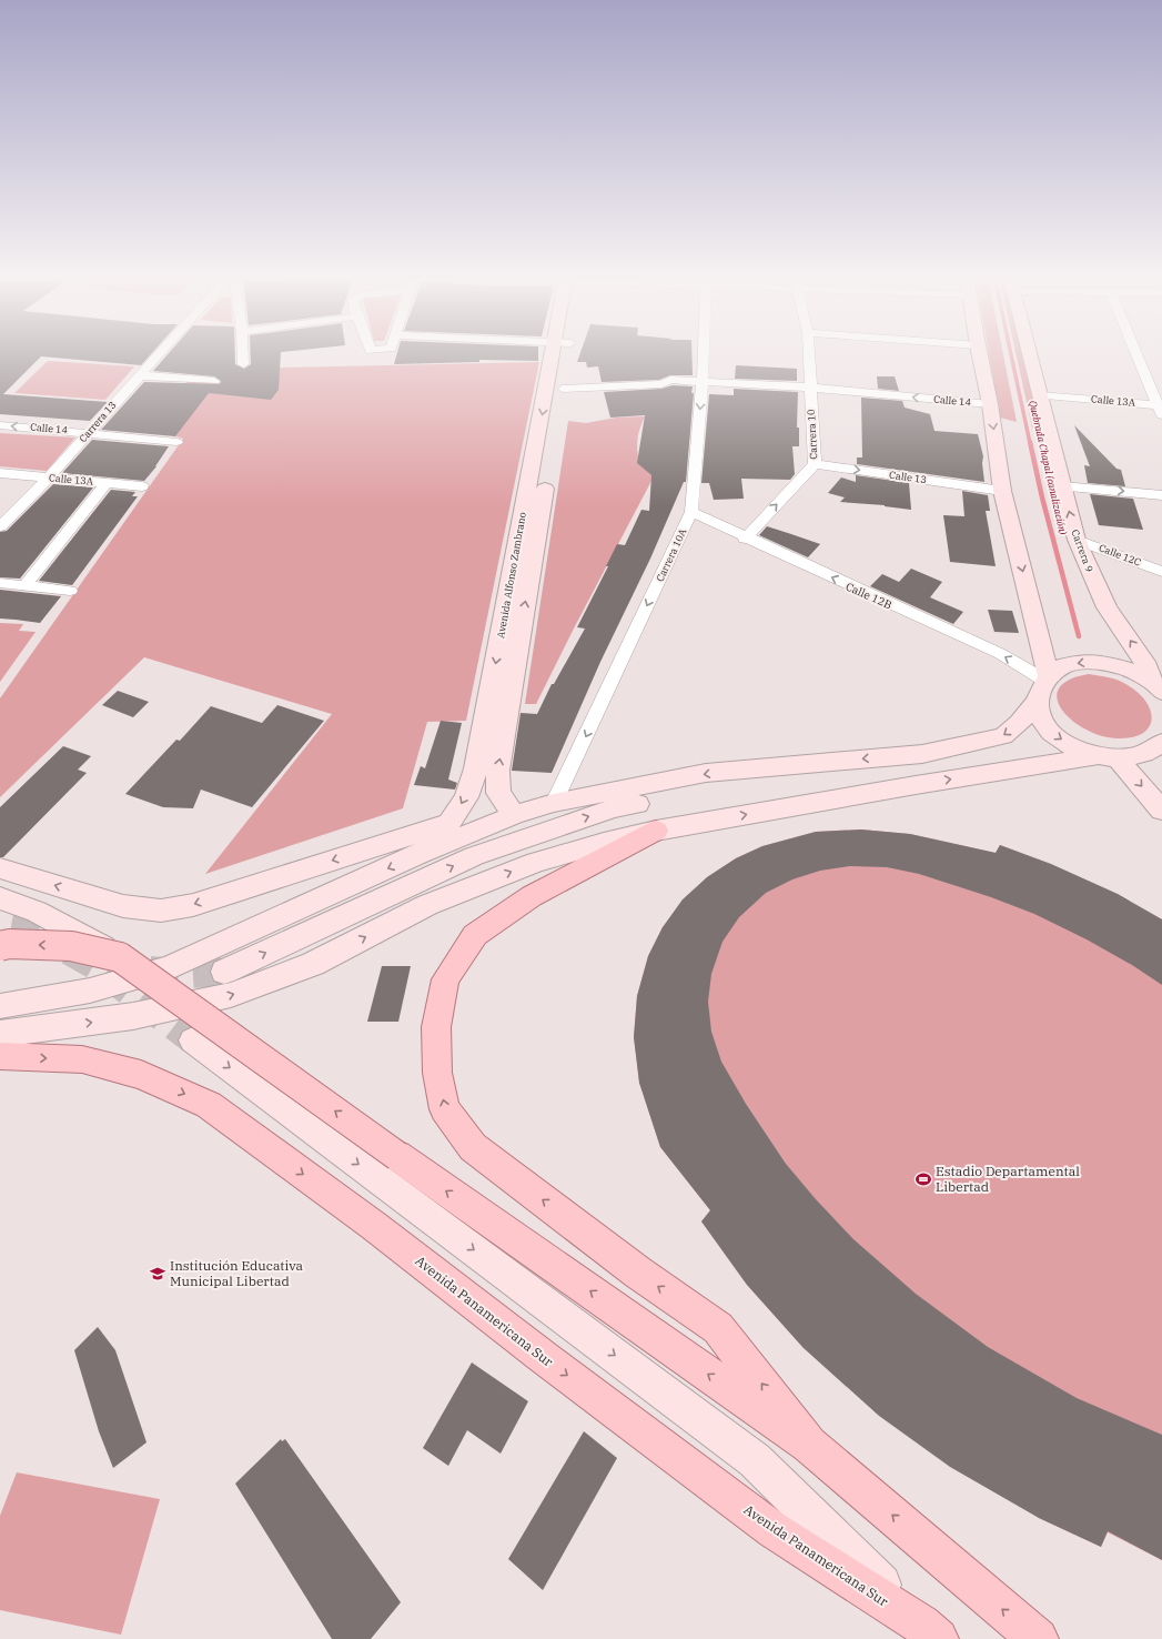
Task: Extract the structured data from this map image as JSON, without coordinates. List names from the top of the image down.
{
  "streets": {
    "main road": ["Carrera 9", "Avenida Alfonso Zambrano", "Avenida Panamericana Sur"],
    "street": [
      "Calle 14",
      "Calle 13A",
      "Carrera 13",
      "Carrera 10",
      "Calle 13",
      "Carrera 10A",
      "Calle 12C",
      "Calle 12B"
    ]
  },
  "crossings": [
    ["Calle 14", "Carrera 13"],
    ["Calle 14", "Carrera 10"],
    ["Calle 14", "Carrera 10A"],
    ["Calle 14", "Avenida Alfonso Zambrano"],
    ["Calle 13A", "Carrera 13"],
    ["Calle 13A", "Carrera 9"],
    ["Carrera 10", "Calle 13"],
    ["Carrera 10", "Calle 12B"],
    ["Carrera 9", "Calle 12C"],
    ["Carrera 10A", "Calle 12B"]
  ],
  "one_way": [
    "Calle 14",
    "Carrera 10",
    "Calle 13",
    "Carrera 10A",
    "Calle 12B"
  ],
  "water": ["Quebrada Chapal (canalización)"],
  "places": {
    "sports": ["Estadio Departamental Libertad"],
    "school or university": ["Institución Educativa Municipal Libertad"]
  }
}
